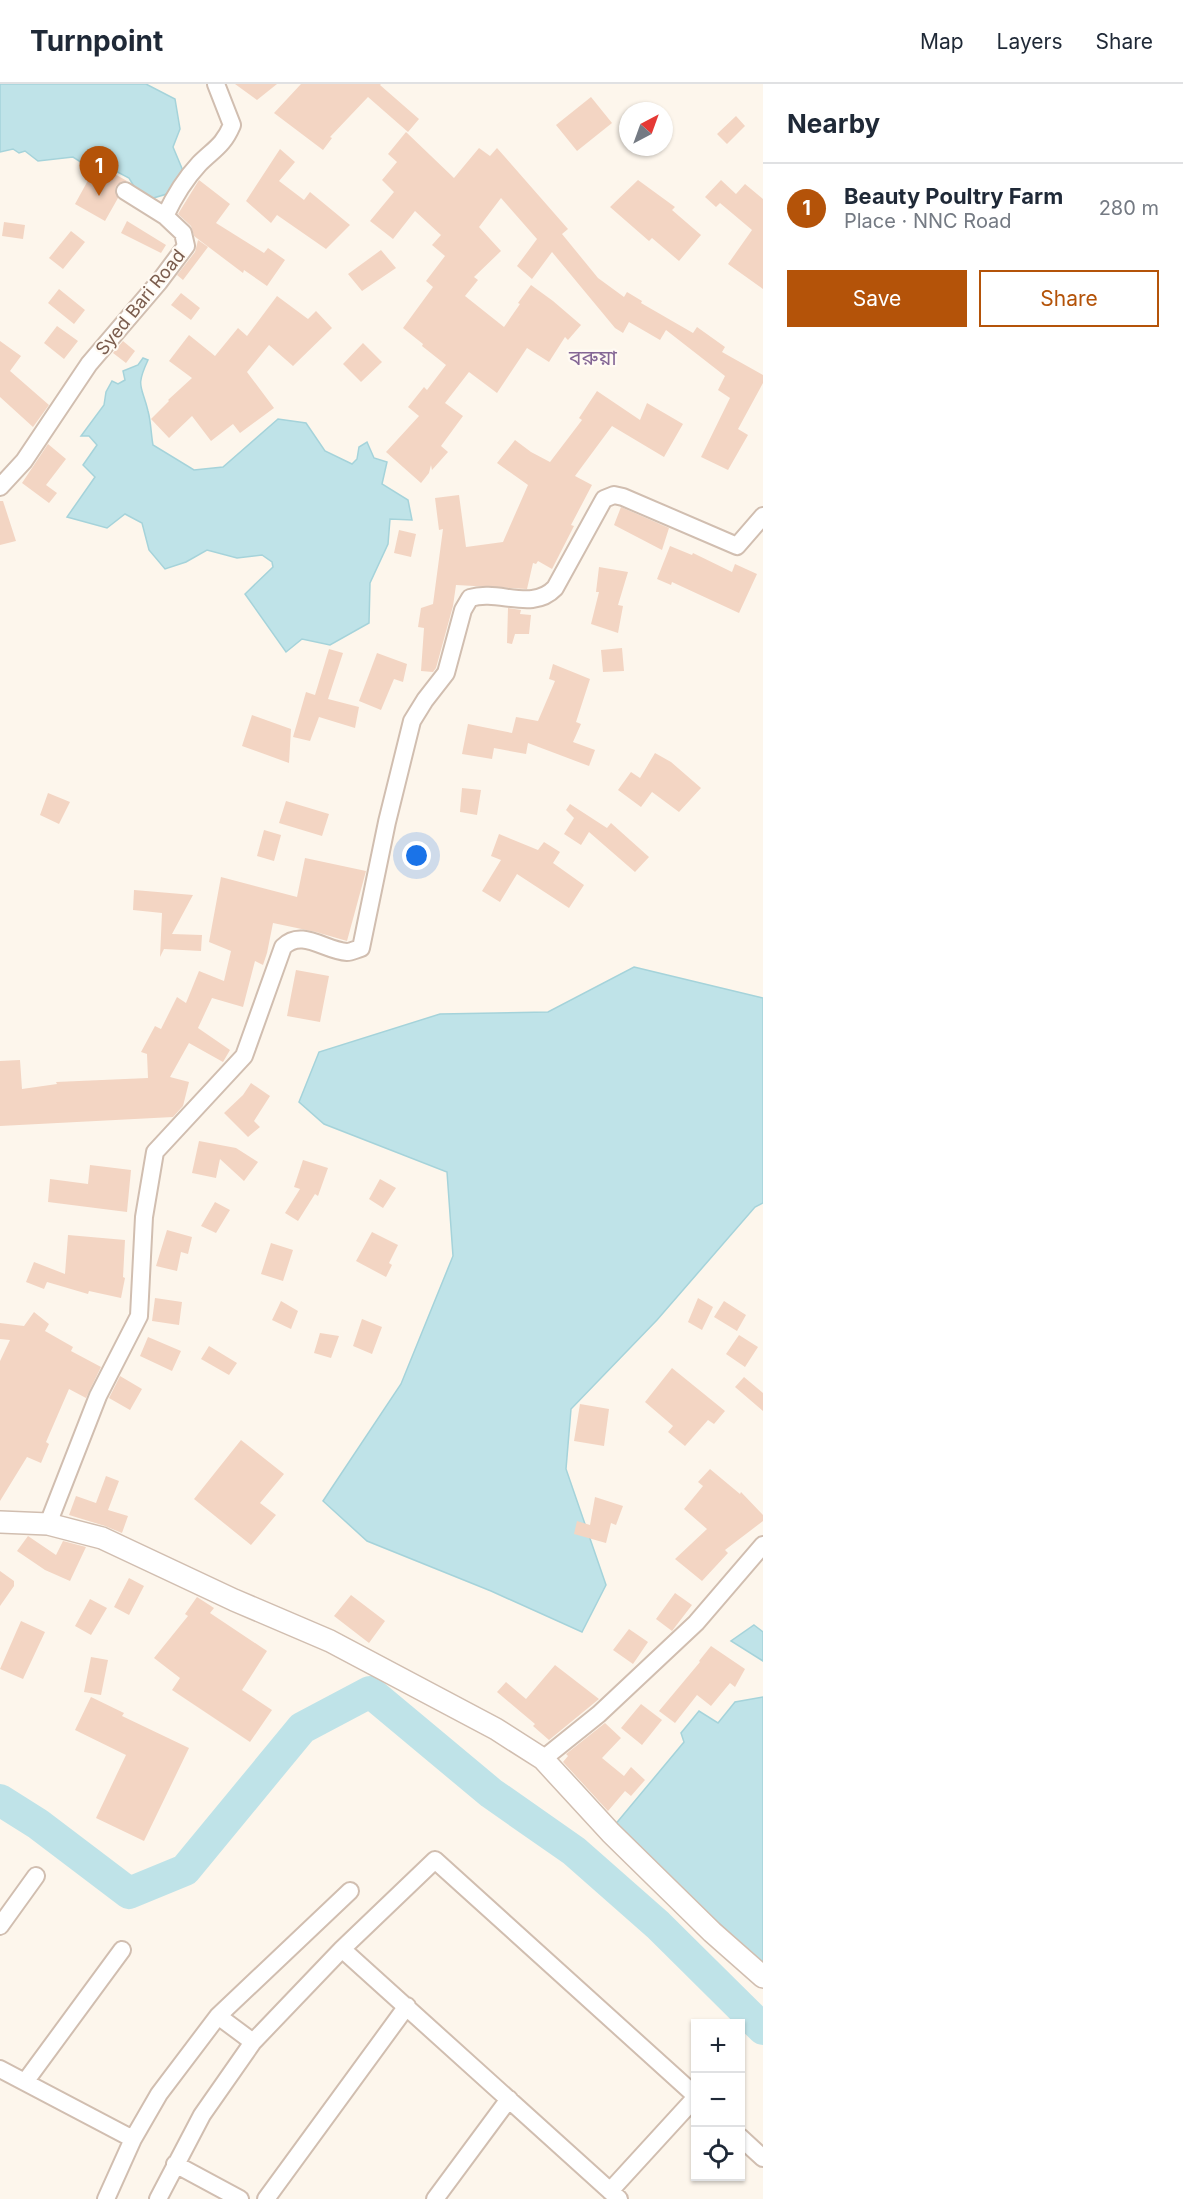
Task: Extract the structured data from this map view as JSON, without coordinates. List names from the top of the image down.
{
  "streets": {
    "street": ["Syed Bari Road"]
  },
  "districts": ["বরুয়া"],
  "north": "top right",
  "page": {
    "header": "Turnpoint",
    "nav": ["Map", "Layers", "Share"],
    "heading": "Nearby",
    "pins": "1",
    "list": [
      {
        "mark": "1",
        "name": "Beauty Poultry Farm",
        "note": "Place · NNC Road",
        "value": "280 m"
      }
    ],
    "buttons": ["Save", "Share"],
    "map_buttons": ["+", "−"]
  }
}
